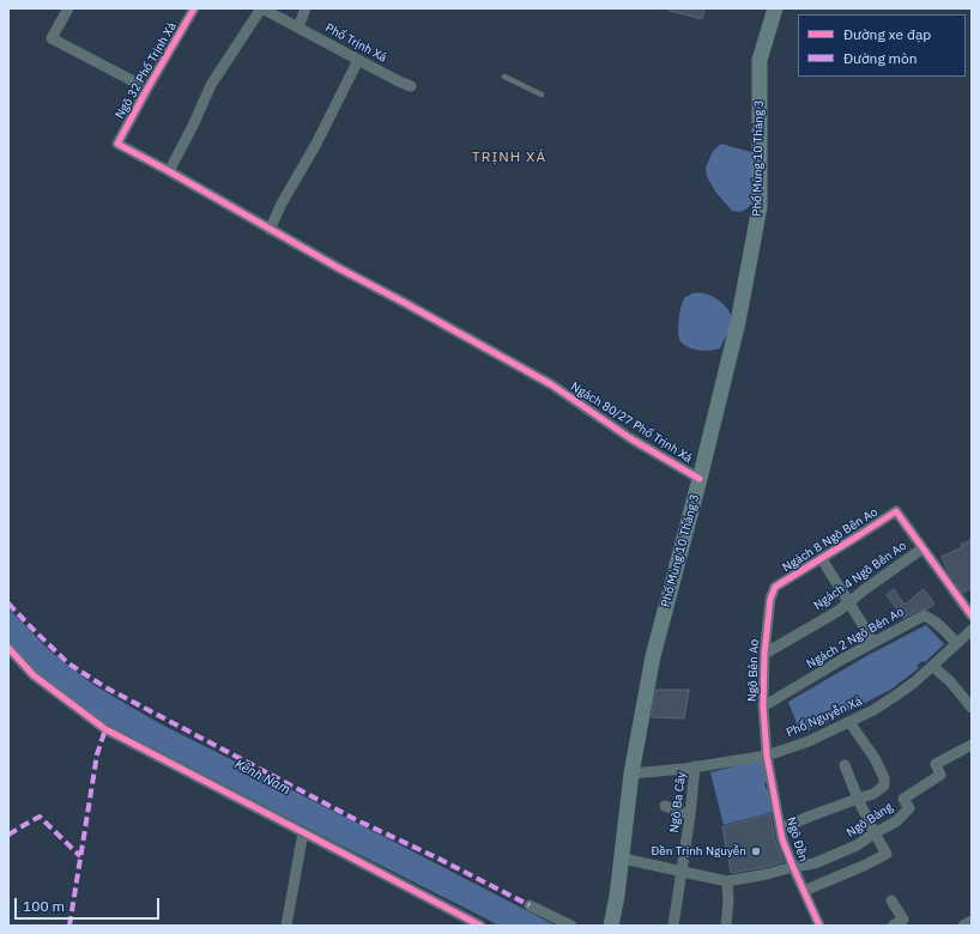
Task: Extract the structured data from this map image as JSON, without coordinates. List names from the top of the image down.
{
  "streets": {
    "main road": ["Phố Mùng 10 Tháng 3"],
    "street": [
      "Phố Trịnh Xá",
      "Ngõ 32 Phố Trịnh Xá",
      "Ngách 80/27 Phố Trịnh Xá",
      "Ngách 8 Ngõ Bên Ao",
      "Ngách 4 Ngõ Bên Ao",
      "Ngách 2 Ngõ Bên Ao",
      "Ngõ Bên Ao",
      "Phố Nguyễn Xá",
      "Ngõ Ba Cây",
      "Ngõ Bàng",
      "Ngõ Đền"
    ]
  },
  "crossings": [
    ["Ngõ 32 Phố Trịnh Xá", "Ngách 80/27 Phố Trịnh Xá"],
    ["Phố Mùng 10 Tháng 3", "Ngách 80/27 Phố Trịnh Xá"],
    ["Phố Mùng 10 Tháng 3", "Phố Nguyễn Xá"],
    ["Ngách 8 Ngõ Bên Ao", "Ngách 4 Ngõ Bên Ao"],
    ["Ngách 8 Ngõ Bên Ao", "Ngõ Bên Ao"],
    ["Ngách 4 Ngõ Bên Ao", "Ngõ Bên Ao"],
    ["Ngách 2 Ngõ Bên Ao", "Ngõ Bên Ao"],
    ["Ngách 2 Ngõ Bên Ao", "Phố Nguyễn Xá"],
    ["Ngõ Bên Ao", "Phố Nguyễn Xá"],
    ["Ngõ Bên Ao", "Ngõ Đền"],
    ["Phố Nguyễn Xá", "Ngõ Ba Cây"],
    ["Phố Nguyễn Xá", "Ngõ Đền"],
    ["Ngõ Bàng", "Ngõ Đền"]
  ],
  "districts": ["TRỊNH XÁ"],
  "water": ["Kênh Nam"],
  "places": ["Đền Trịnh Nguyễn"],
  "legend": ["Đường xe đạp", "Đường mòn"],
  "scale_bar": "100 m"
}
